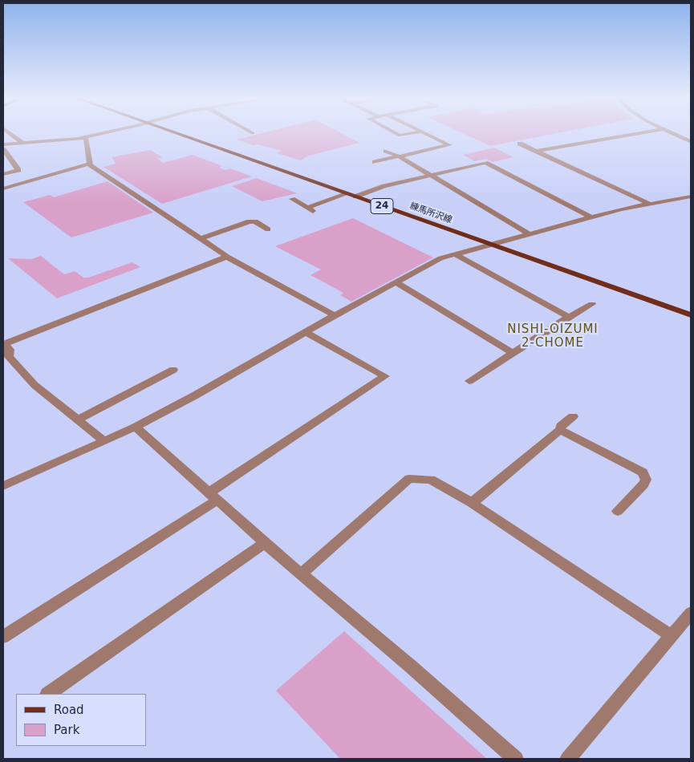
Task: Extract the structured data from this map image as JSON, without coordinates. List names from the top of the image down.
{
  "streets": {
    "main road": ["24", "練馬所沢線"]
  },
  "districts": ["NISHI-OIZUMI 2-CHOME"],
  "legend": ["Road", "Park"]
}
